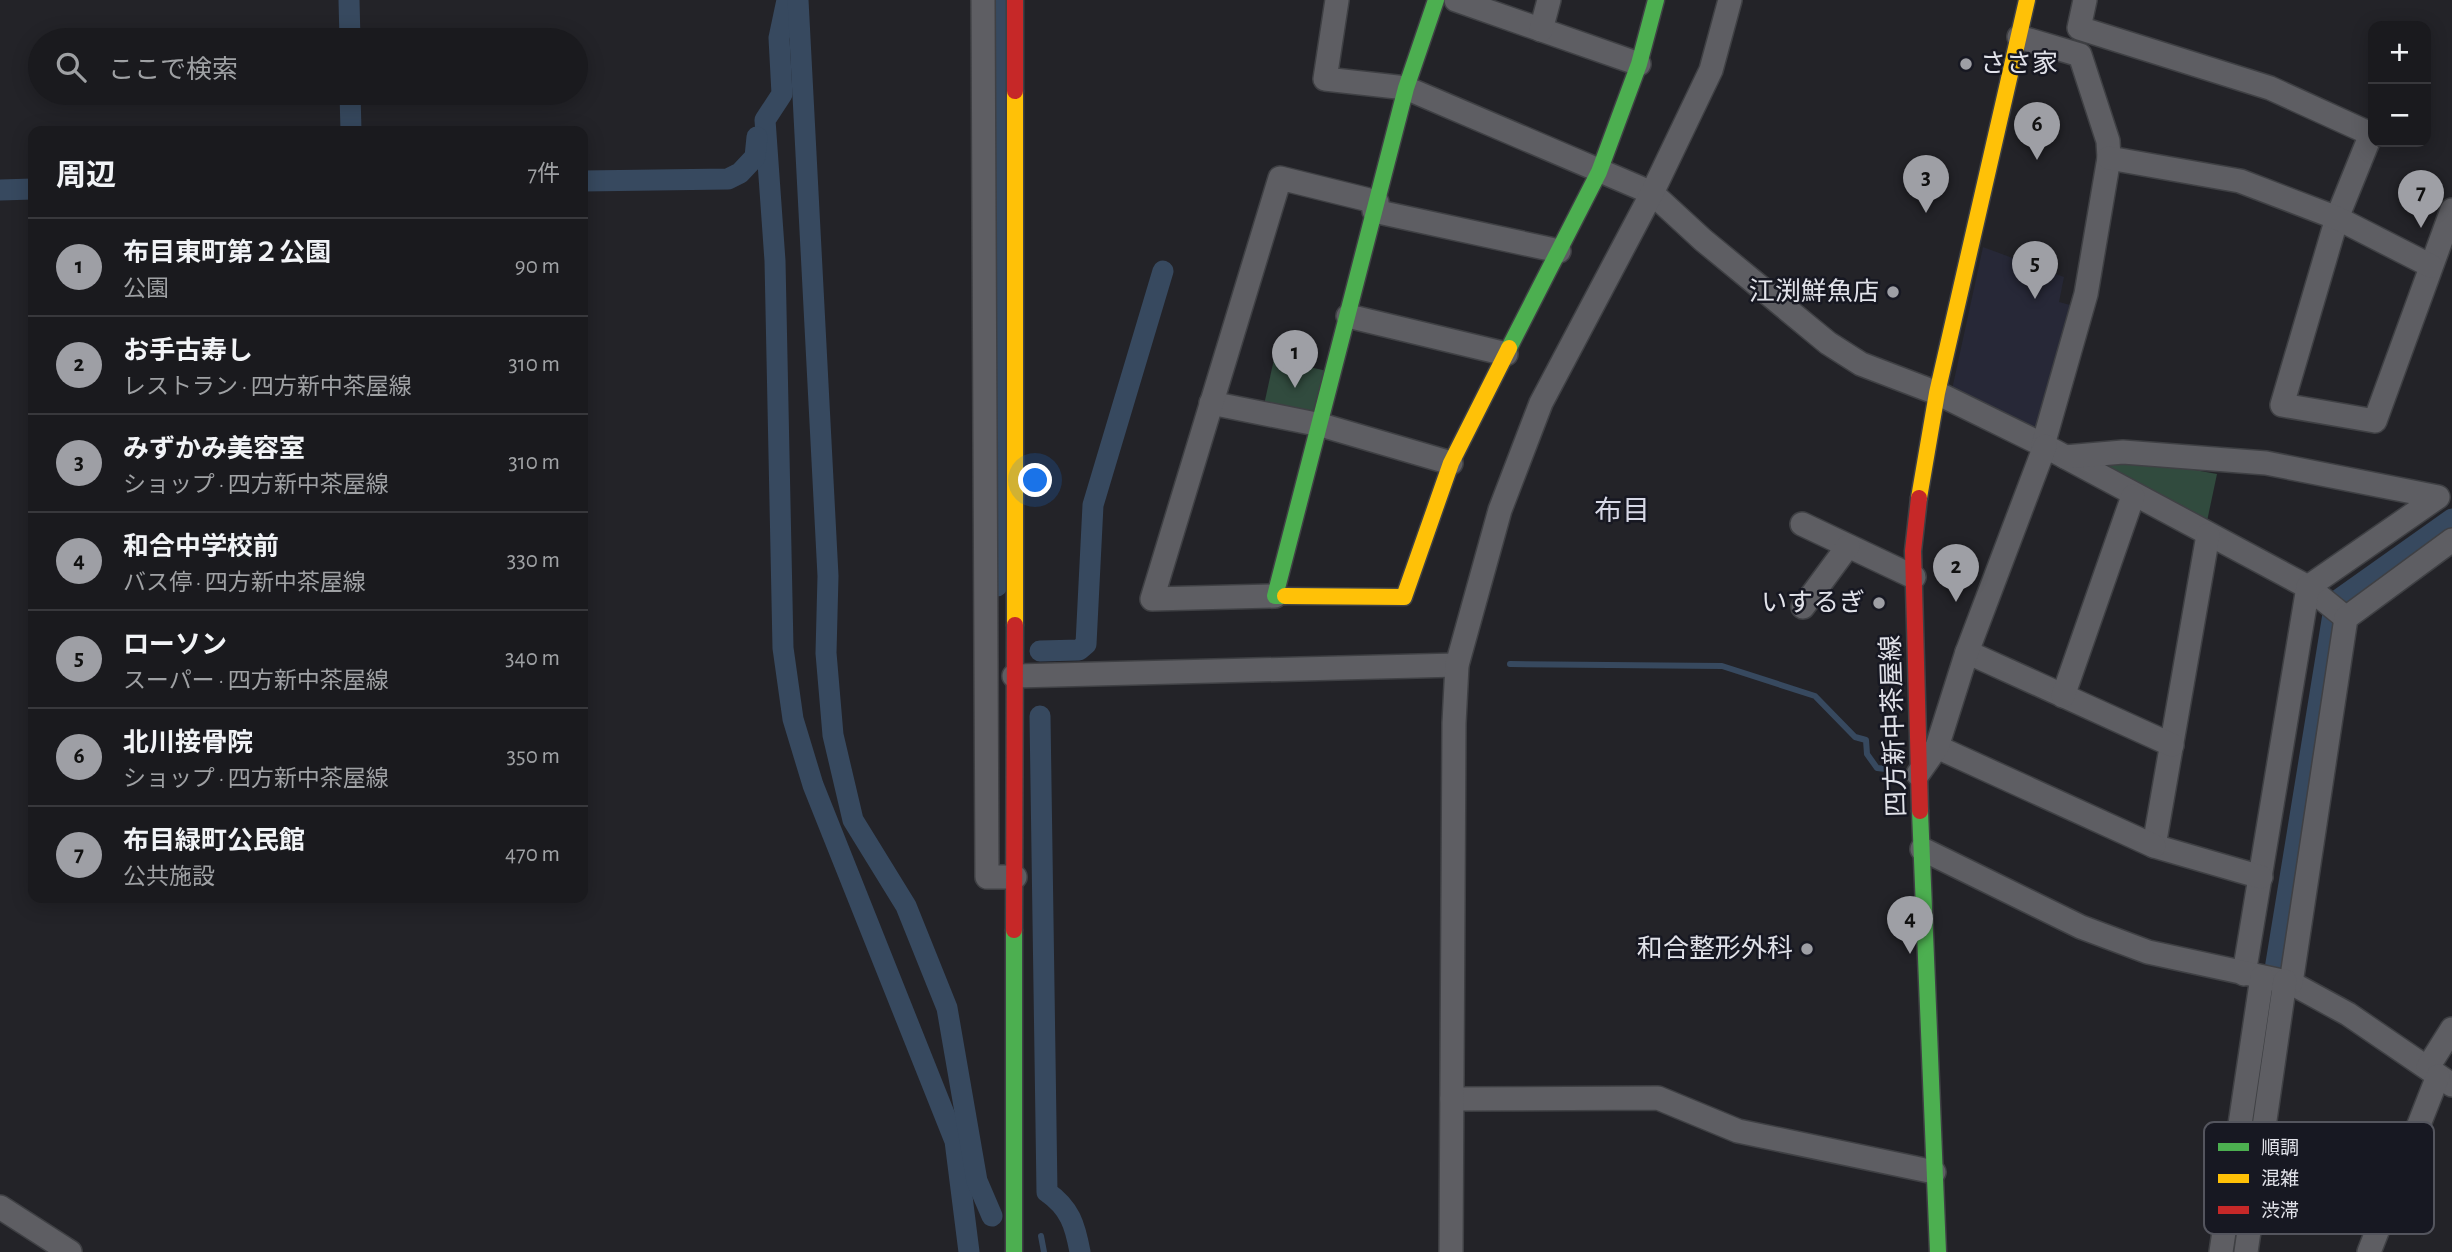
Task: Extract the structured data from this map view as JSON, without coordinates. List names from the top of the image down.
{
  "streets": {
    "street": ["四方新中茶屋線"]
  },
  "districts": ["布目"],
  "places": [
    "ささ家",
    "江渕鮮魚店",
    "いするぎ",
    "和合整形外科"
  ],
  "legend": ["順調", "混雑", "渋滞"],
  "page": {
    "map_buttons": ["+", "−"],
    "search": "ここで検索",
    "pins": [
      "6",
      "3",
      "7",
      "5",
      "1",
      "2",
      "4"
    ],
    "heading": ["周辺", "7件"],
    "list": [
      {
        "mark": "1",
        "name": "布目東町第２公園",
        "note": "公園",
        "value": "90 m"
      },
      {
        "mark": "2",
        "name": "お手古寿し",
        "note": "レストラン · 四方新中茶屋線",
        "value": "310 m"
      },
      {
        "mark": "3",
        "name": "みずかみ美容室",
        "note": "ショップ · 四方新中茶屋線",
        "value": "310 m"
      },
      {
        "mark": "4",
        "name": "和合中学校前",
        "note": "バス停 · 四方新中茶屋線",
        "value": "330 m"
      },
      {
        "mark": "5",
        "name": "ローソン",
        "note": "スーパー · 四方新中茶屋線",
        "value": "340 m"
      },
      {
        "mark": "6",
        "name": "北川接骨院",
        "note": "ショップ · 四方新中茶屋線",
        "value": "350 m"
      },
      {
        "mark": "7",
        "name": "布目緑町公民館",
        "note": "公共施設",
        "value": "470 m"
      }
    ]
  }
}
